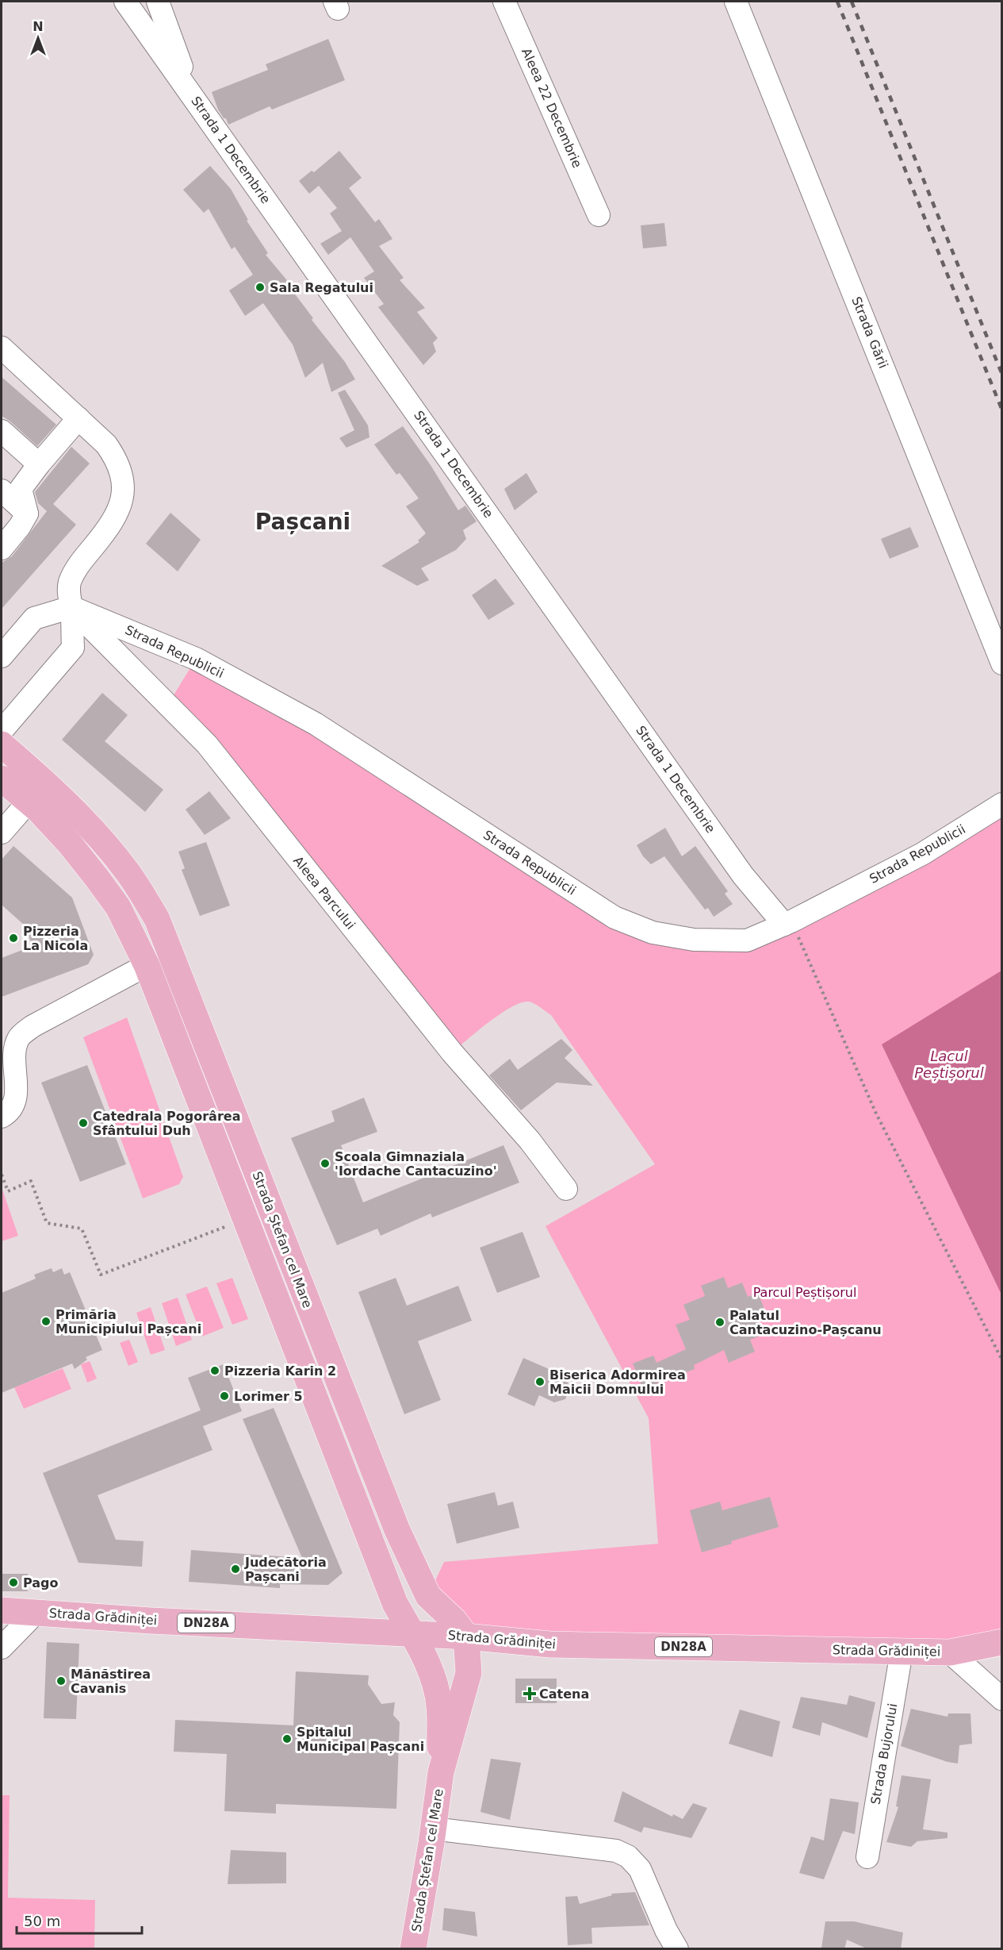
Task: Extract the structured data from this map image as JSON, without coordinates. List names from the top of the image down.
{
  "streets": {
    "main road": ["Strada Ștefan cel Mare", "Strada Grădiniței", "DN28A"],
    "street": [
      "Aleea 22 Decembrie",
      "Strada 1 Decembrie",
      "Strada Gării",
      "Strada Republicii",
      "Aleea Parcului",
      "Strada Bujorului"
    ]
  },
  "crossings": [
    ["Strada 1 Decembrie", "Strada Republicii"],
    ["Strada Republicii", "Aleea Parcului"],
    ["Strada Ștefan cel Mare", "Strada Grădiniței"],
    ["Strada Grădiniței", "Strada Bujorului"]
  ],
  "districts": ["Pașcani"],
  "water": ["Lacul Peștișorul"],
  "parks": ["Parcul Peștișorul"],
  "places": {
    "other": [
      "Sala Regatului",
      "Pizzeria La Nicola",
      "Catedrala Pogorârea Sfântului Duh",
      "Scoala Gimnaziala 'Iordache Cantacuzino'",
      "Primăria Municipiului Pașcani",
      "Palatul Cantacuzino-Pașcanu",
      "Pizzeria Karin 2",
      "Biserica Adormirea Maicii Domnului",
      "Lorimer 5",
      "Judecătoria Pașcani",
      "Pago",
      "Mănăstirea Cavanis",
      "Spitalul Municipal Pașcani"
    ],
    "health": ["Catena"]
  },
  "scale_bar": "50 m",
  "north": "top"
}
